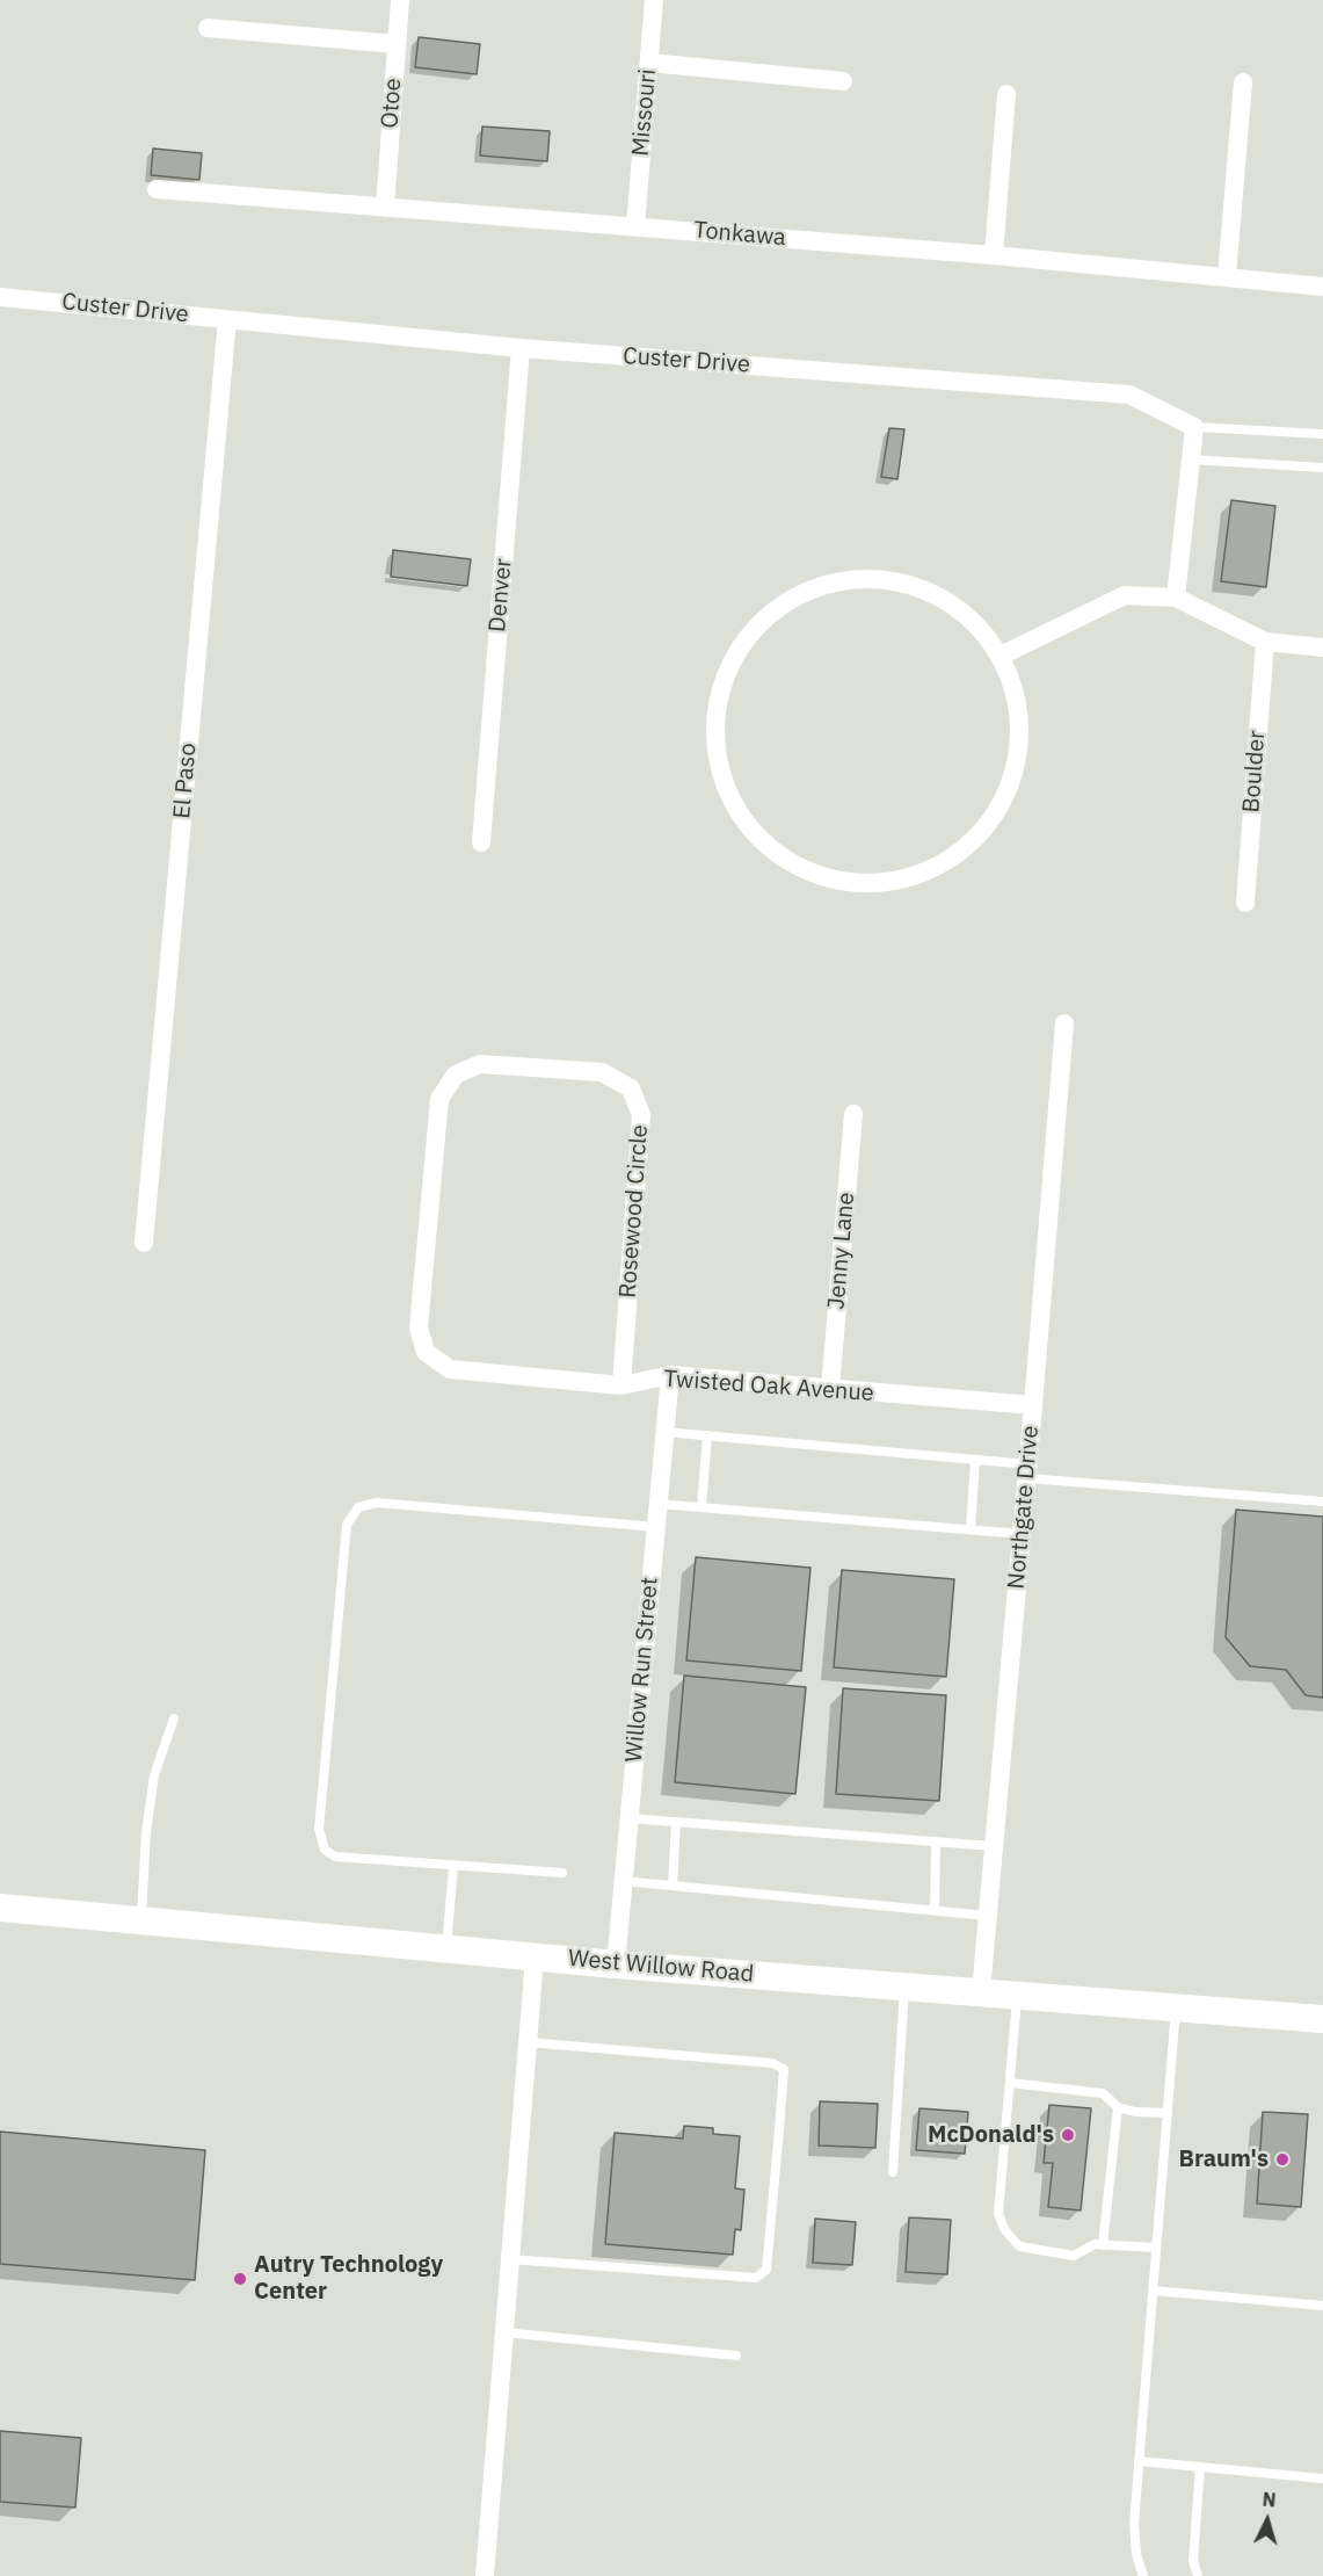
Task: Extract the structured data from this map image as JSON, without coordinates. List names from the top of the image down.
{
  "streets": {
    "main road": ["West Willow Road"],
    "street": [
      "Otoe",
      "Missouri",
      "Tonkawa",
      "Custer Drive",
      "Denver",
      "Boulder",
      "El Paso",
      "Rosewood Circle",
      "Jenny Lane",
      "Twisted Oak Avenue",
      "Northgate Drive",
      "Willow Run Street"
    ]
  },
  "crossings": [
    ["Otoe", "Tonkawa"],
    ["Missouri", "Tonkawa"],
    ["Custer Drive", "Denver"],
    ["Custer Drive", "El Paso"],
    ["Rosewood Circle", "Twisted Oak Avenue"],
    ["Jenny Lane", "Twisted Oak Avenue"],
    ["Twisted Oak Avenue", "Northgate Drive"],
    ["Twisted Oak Avenue", "Willow Run Street"],
    ["Northgate Drive", "West Willow Road"],
    ["Willow Run Street", "West Willow Road"]
  ],
  "places": ["McDonald's", "Braum's", "Autry Technology Center"],
  "north": "top"
}
